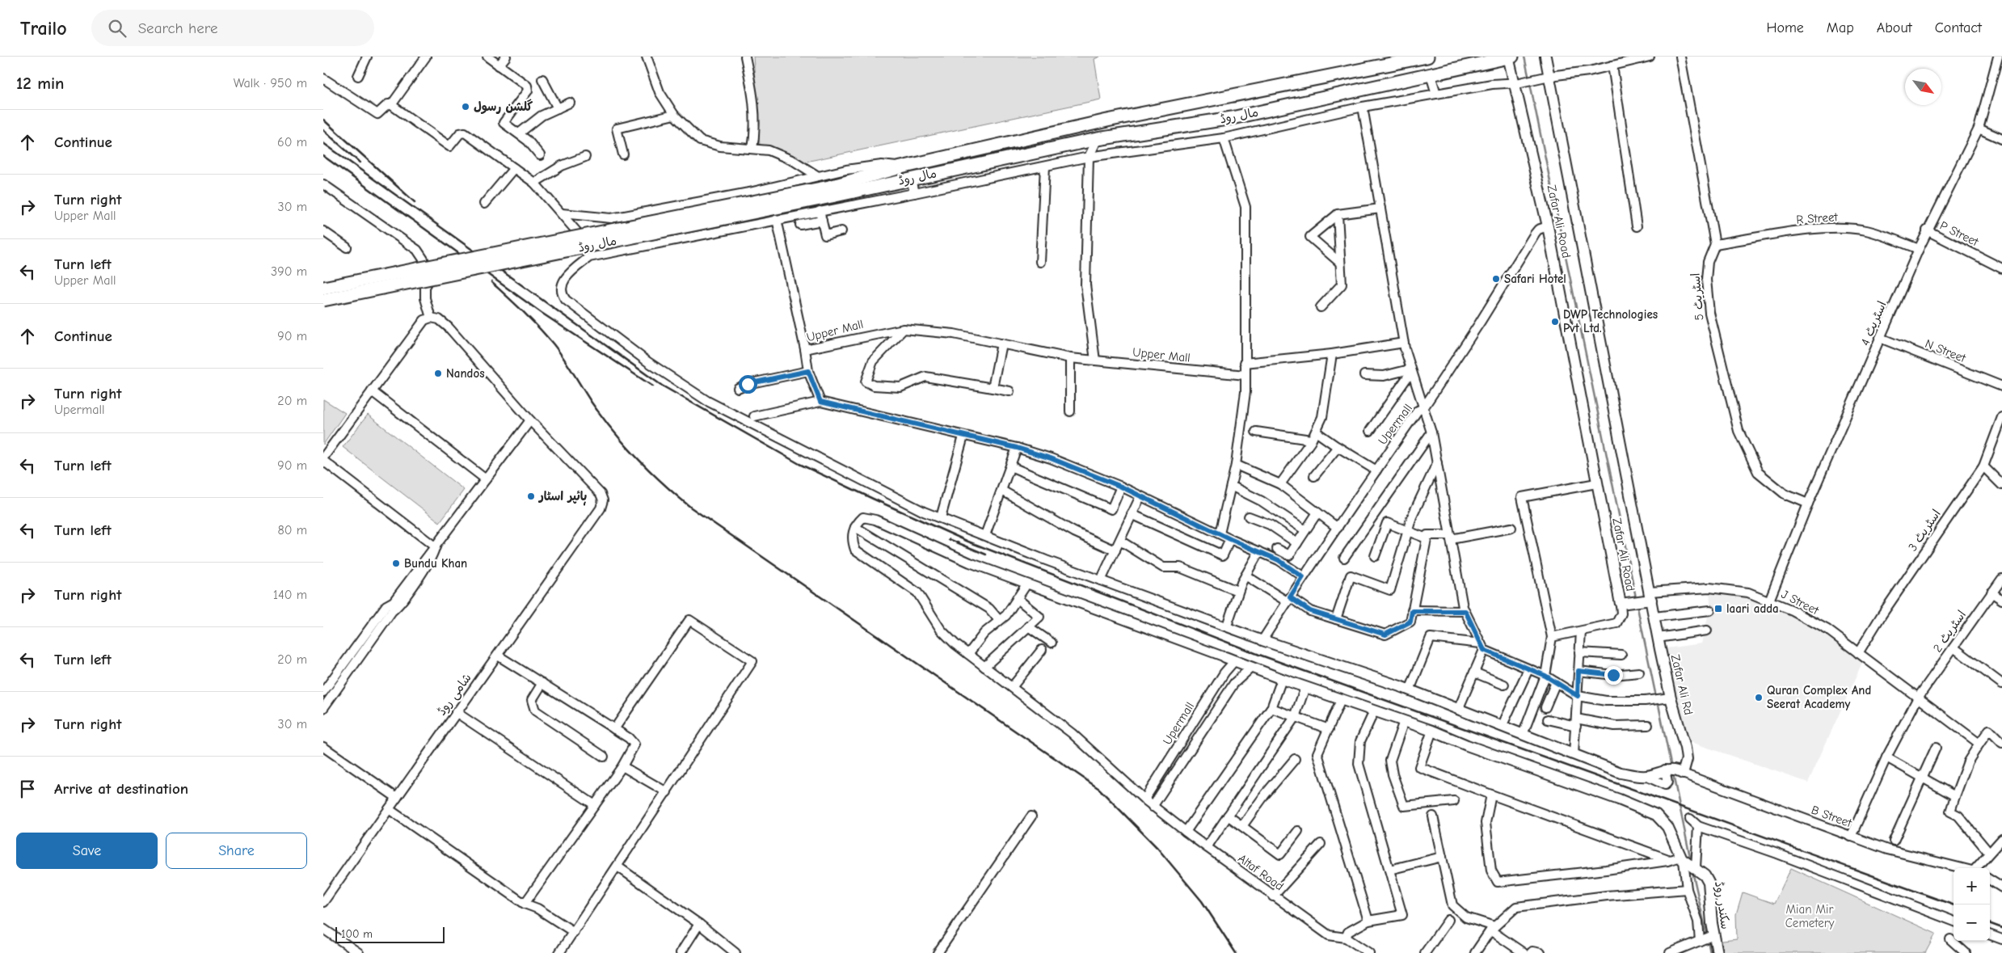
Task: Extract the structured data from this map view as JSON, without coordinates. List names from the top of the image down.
{
  "streets": {
    "main road": ["مال روڈ"],
    "street": [
      "R Street",
      "Zafar Ali Road",
      "P Street",
      "اسٹریٹ 5",
      "اسٹریٹ 4",
      "Upper Mall",
      "N Street",
      "Upermall",
      "اسٹریٹ 3",
      "J Street",
      "اسٹریٹ 2",
      "Zafar Ali Rd",
      "شامی روڈ",
      "B Street",
      "Altaf Road",
      "سکندر روڈ"
    ]
  },
  "crossings": [
    ["مال روڈ", "Zafar Ali Road"],
    ["R Street", "اسٹریٹ 5"],
    ["R Street", "اسٹریٹ 4"],
    ["Zafar Ali Road", "Upermall"],
    ["Zafar Ali Road", "J Street"],
    ["Zafar Ali Road", "Zafar Ali Rd"],
    ["P Street", "اسٹریٹ 4"],
    ["اسٹریٹ 5", "اسٹریٹ 4"],
    ["اسٹریٹ 4", "N Street"],
    ["اسٹریٹ 4", "J Street"],
    ["Upermall", "Altaf Road"],
    ["Upermall", "سکندر روڈ"],
    ["اسٹریٹ 3", "J Street"],
    ["J Street", "اسٹریٹ 2"],
    ["J Street", "Zafar Ali Rd"],
    ["اسٹریٹ 2", "B Street"],
    ["Zafar Ali Rd", "B Street"]
  ],
  "parks": ["Mian Mir Cemetery"],
  "places": {
    "other": [
      "گلشن رسول",
      "Safari Hotel",
      "DWP Technologies Pvt Ltd.",
      "Nandos",
      "ہائپر اسٹار",
      "Bundu Khan",
      "Quran Complex And Seerat Academy"
    ],
    "transit": ["laari adda"]
  },
  "scale_bar": "100 m",
  "north": "bottom right",
  "page": {
    "header": "Trailo",
    "search": "Search here",
    "nav": [
      "Home",
      "Map",
      "About",
      "Contact"
    ],
    "heading": ["12 min", "Walk · 950 m"],
    "list": [
      ["Continue", "60 m"],
      ["Turn right", "Upper Mall", "30 m"],
      ["Turn left", "Upper Mall", "390 m"],
      ["Continue", "90 m"],
      ["Turn right", "Upermall", "20 m"],
      ["Turn left", "90 m"],
      ["Turn left", "80 m"],
      ["Turn right", "140 m"],
      ["Turn left", "20 m"],
      ["Turn right", "30 m"],
      "Arrive at destination"
    ],
    "buttons": ["Save", "Share"],
    "map_buttons": ["+", "−"],
    "scale": "100 m"
  }
}
